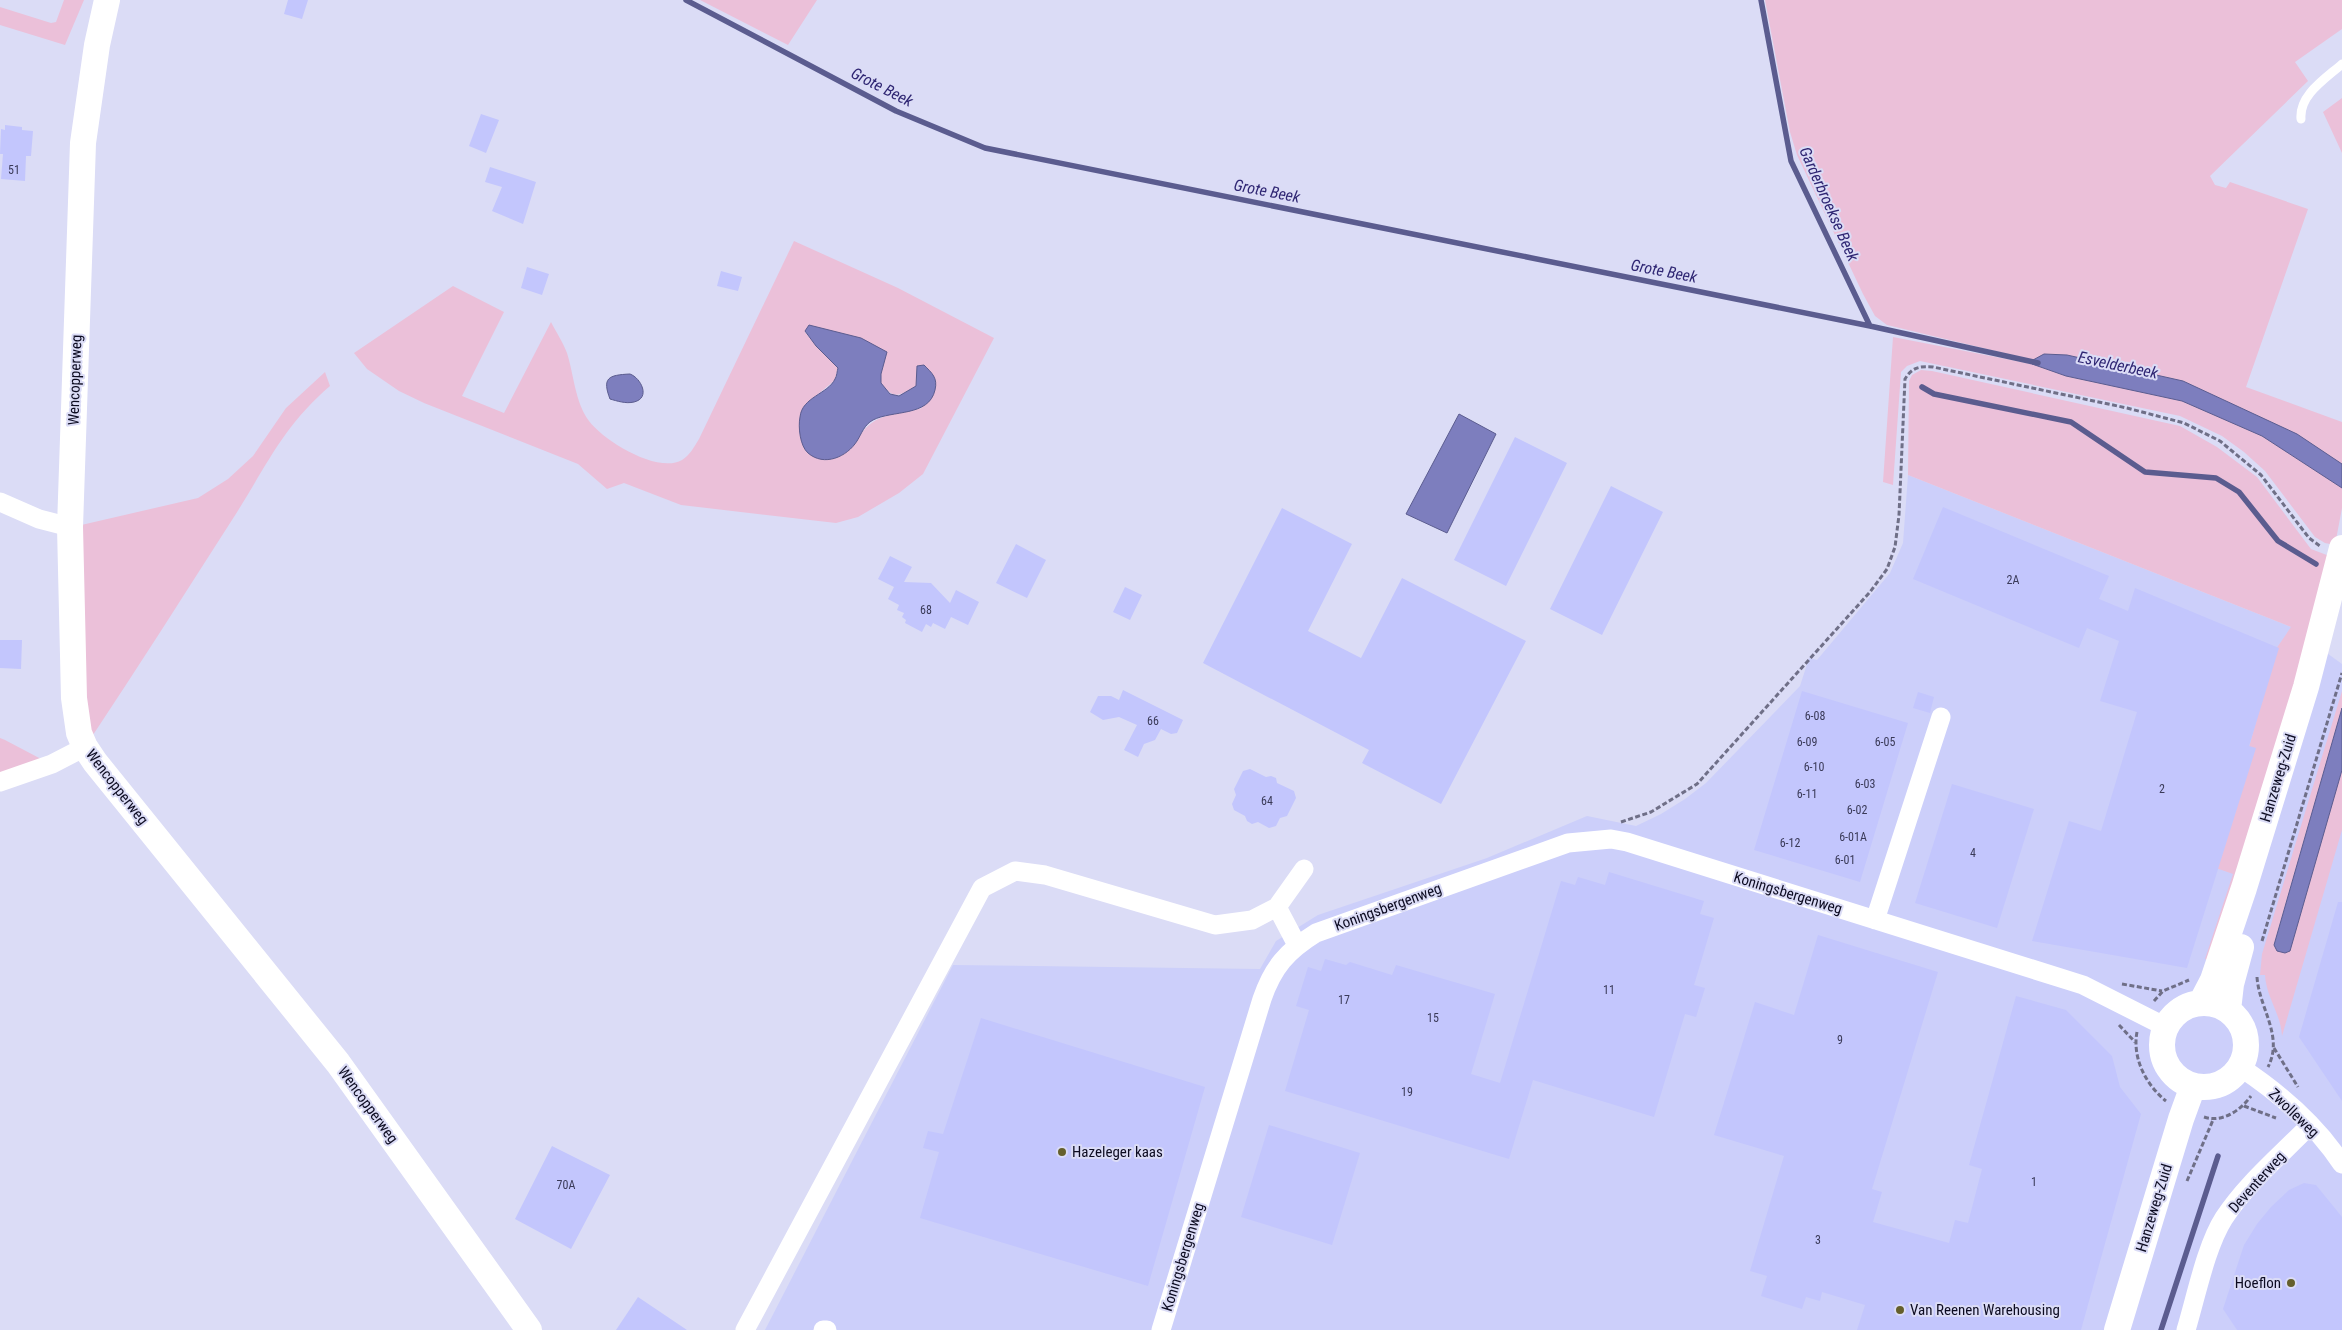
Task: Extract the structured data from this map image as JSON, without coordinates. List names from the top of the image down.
{
  "streets": {
    "street": [
      "Wencopperweg",
      "Hanzeweg-Zuid",
      "Koningsbergenweg",
      "Zwolleweg",
      "Deventerweg"
    ]
  },
  "crossings": [
    ["Hanzeweg-Zuid", "Koningsbergenweg"],
    ["Hanzeweg-Zuid", "Zwolleweg"],
    ["Koningsbergenweg", "Zwolleweg"],
    ["Zwolleweg", "Deventerweg"]
  ],
  "water": ["Grote Beek", "Garderbroekse Beek", "Esvelderbeek"],
  "places": ["Hazeleger kaas", "Hoeflon", "Van Reenen Warehousing"],
  "house_numbers": [
    "51",
    "2A",
    "68",
    "6-08",
    "66",
    "6-09",
    "6-05",
    "6-10",
    "6-03",
    "2",
    "6-11",
    "64",
    "6-02",
    "6-01A",
    "6-12",
    "4",
    "6-01",
    "11",
    "17",
    "15",
    "9",
    "19",
    "1",
    "70A",
    "3"
  ]
}
